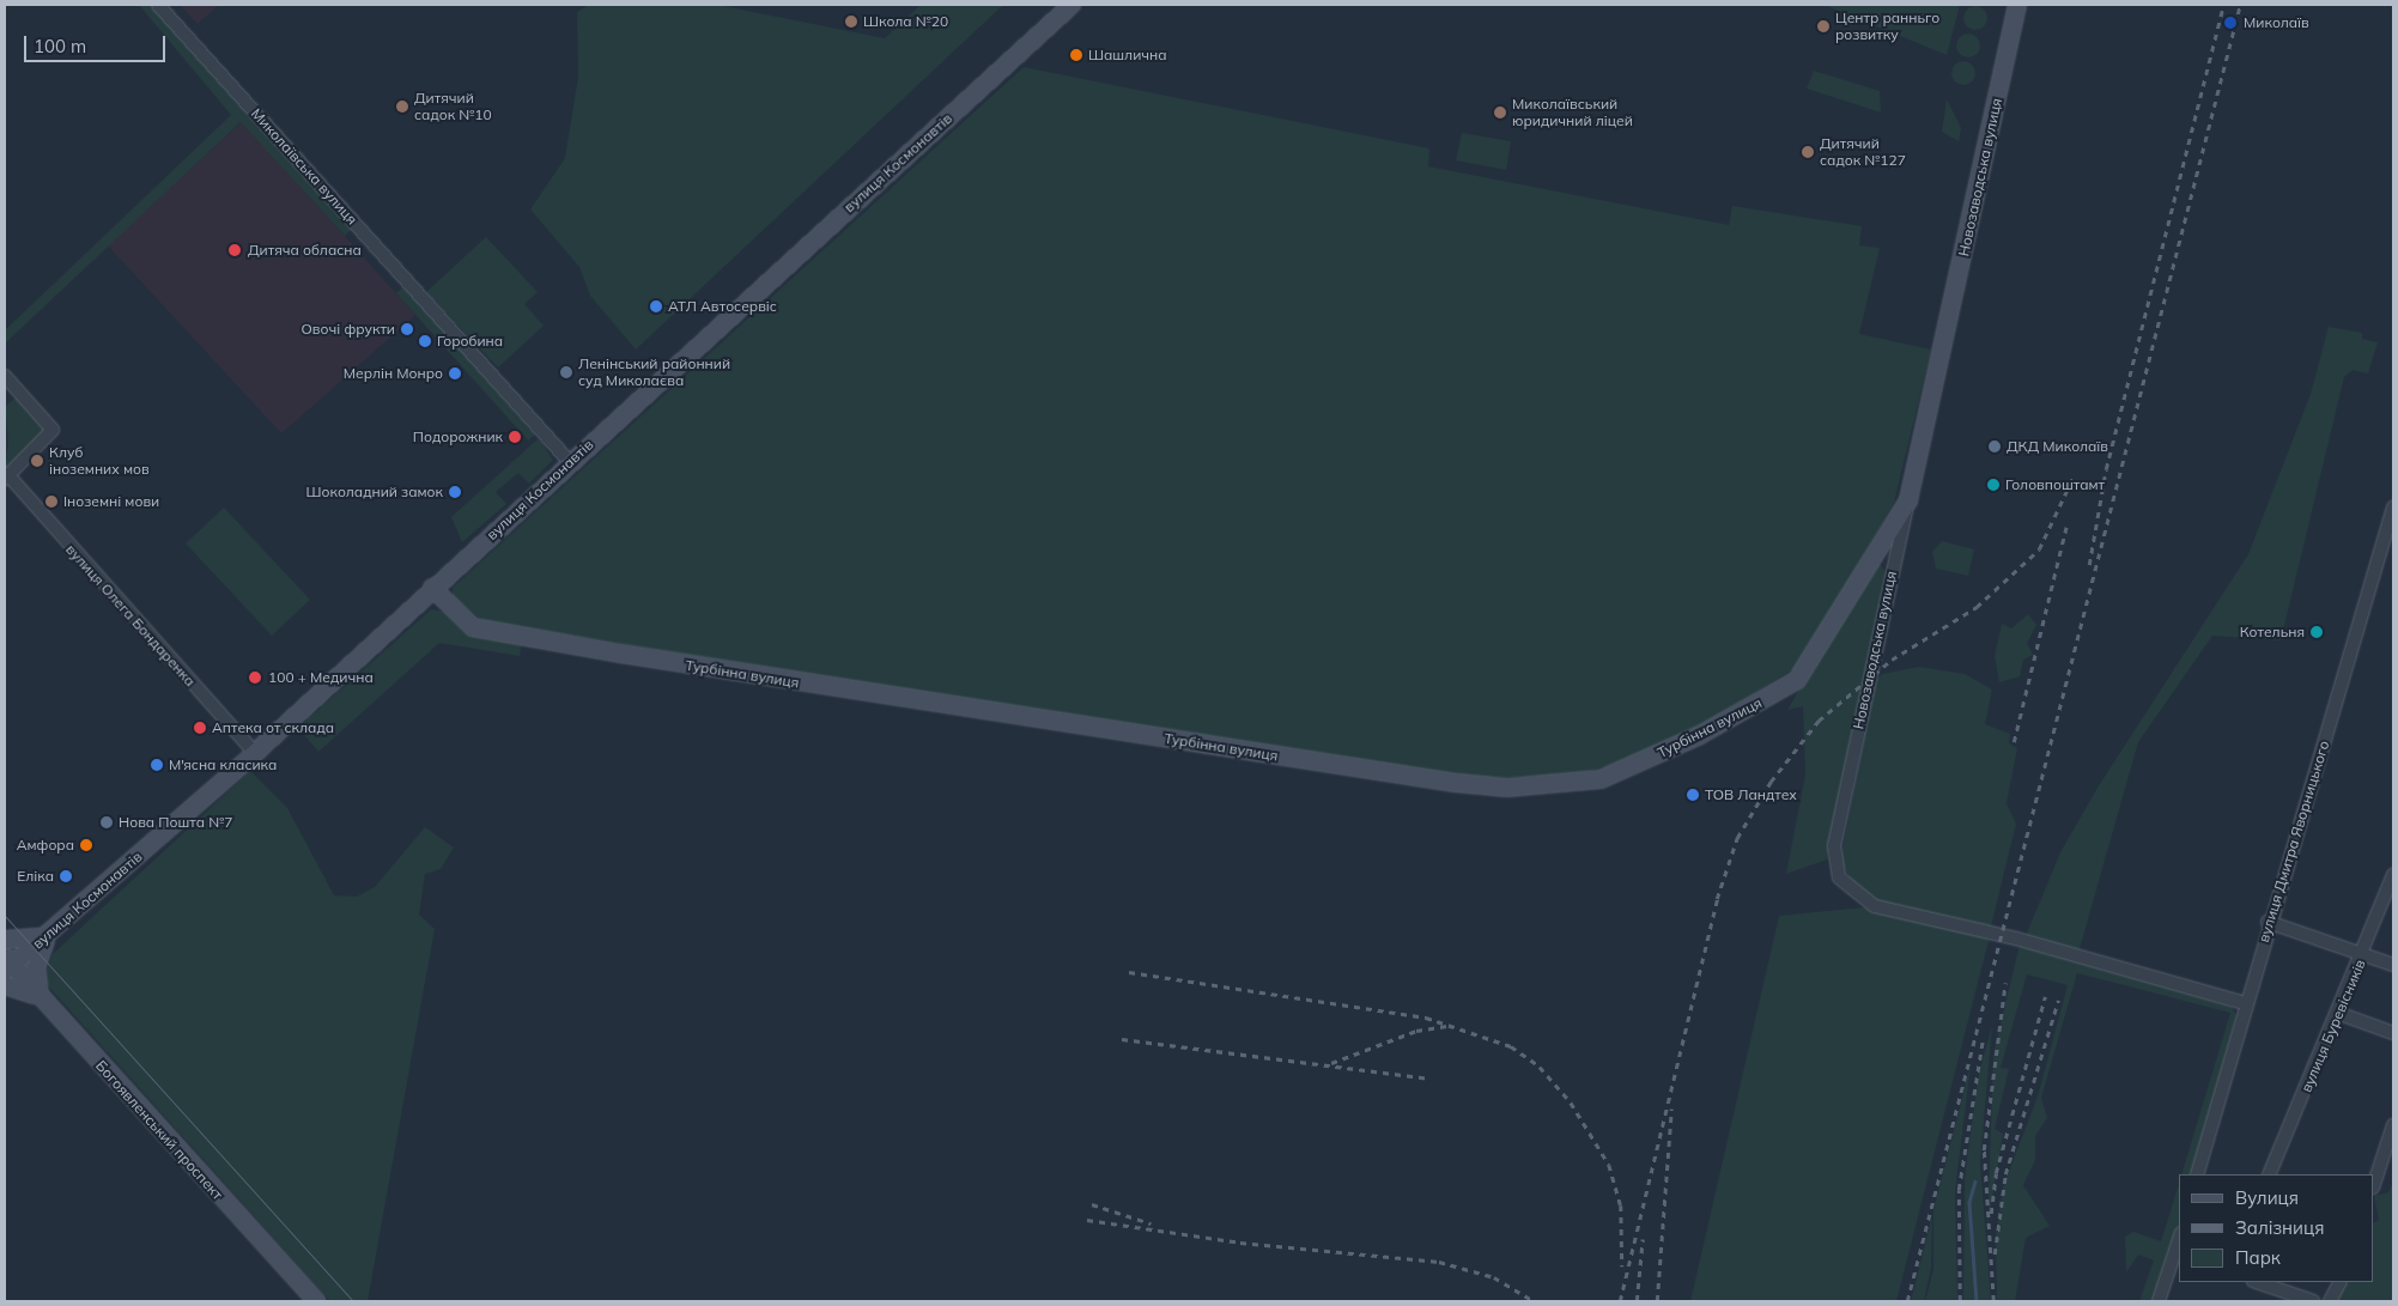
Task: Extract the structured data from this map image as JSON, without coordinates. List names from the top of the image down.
{
  "streets": {
    "street": [
      "вулиця Космонавтів",
      "Миколаївська вулиця",
      "Новозаводська вулиця",
      "вулиця Олега Бондаренка",
      "Турбінна вулиця",
      "вулиця Дмитра Яворницького",
      "вулиця Буревісників",
      "Богоявленський проспект"
    ]
  },
  "crossings": [
    ["вулиця Космонавтів", "Миколаївська вулиця"],
    ["вулиця Космонавтів", "вулиця Олега Бондаренка"],
    ["вулиця Космонавтів", "Турбінна вулиця"],
    ["вулиця Космонавтів", "Богоявленський проспект"],
    ["Новозаводська вулиця", "Турбінна вулиця"],
    ["Новозаводська вулиця", "вулиця Дмитра Яворницького"]
  ],
  "places": [
    "Школа №20",
    "Миколаїв",
    "Центр ранньго розвитку",
    "Шашлична",
    "Дитячий садок №10",
    "Миколаївський юридичний ліцей",
    "Дитячий садок №127",
    "Дитяча обласна",
    "АТЛ Автосервіс",
    "Овочі фрукти",
    "Горобина",
    "Ленінський районний суд Миколаєва",
    "Мерлін Монро",
    "Подорожник",
    "ДКД Миколаїв",
    "Клуб іноземних мов",
    "Головпоштамт",
    "Шоколадний замок",
    "Іноземні мови",
    "Котельня",
    "100 + Медична",
    "Аптека от склада",
    "М'ясна класика",
    "ТОВ Ландтех",
    "Нова Пошта №7",
    "Амфора",
    "Еліка"
  ],
  "legend": ["Вулиця", "Залізниця", "Парк"],
  "scale_bar": "100 m"
}
